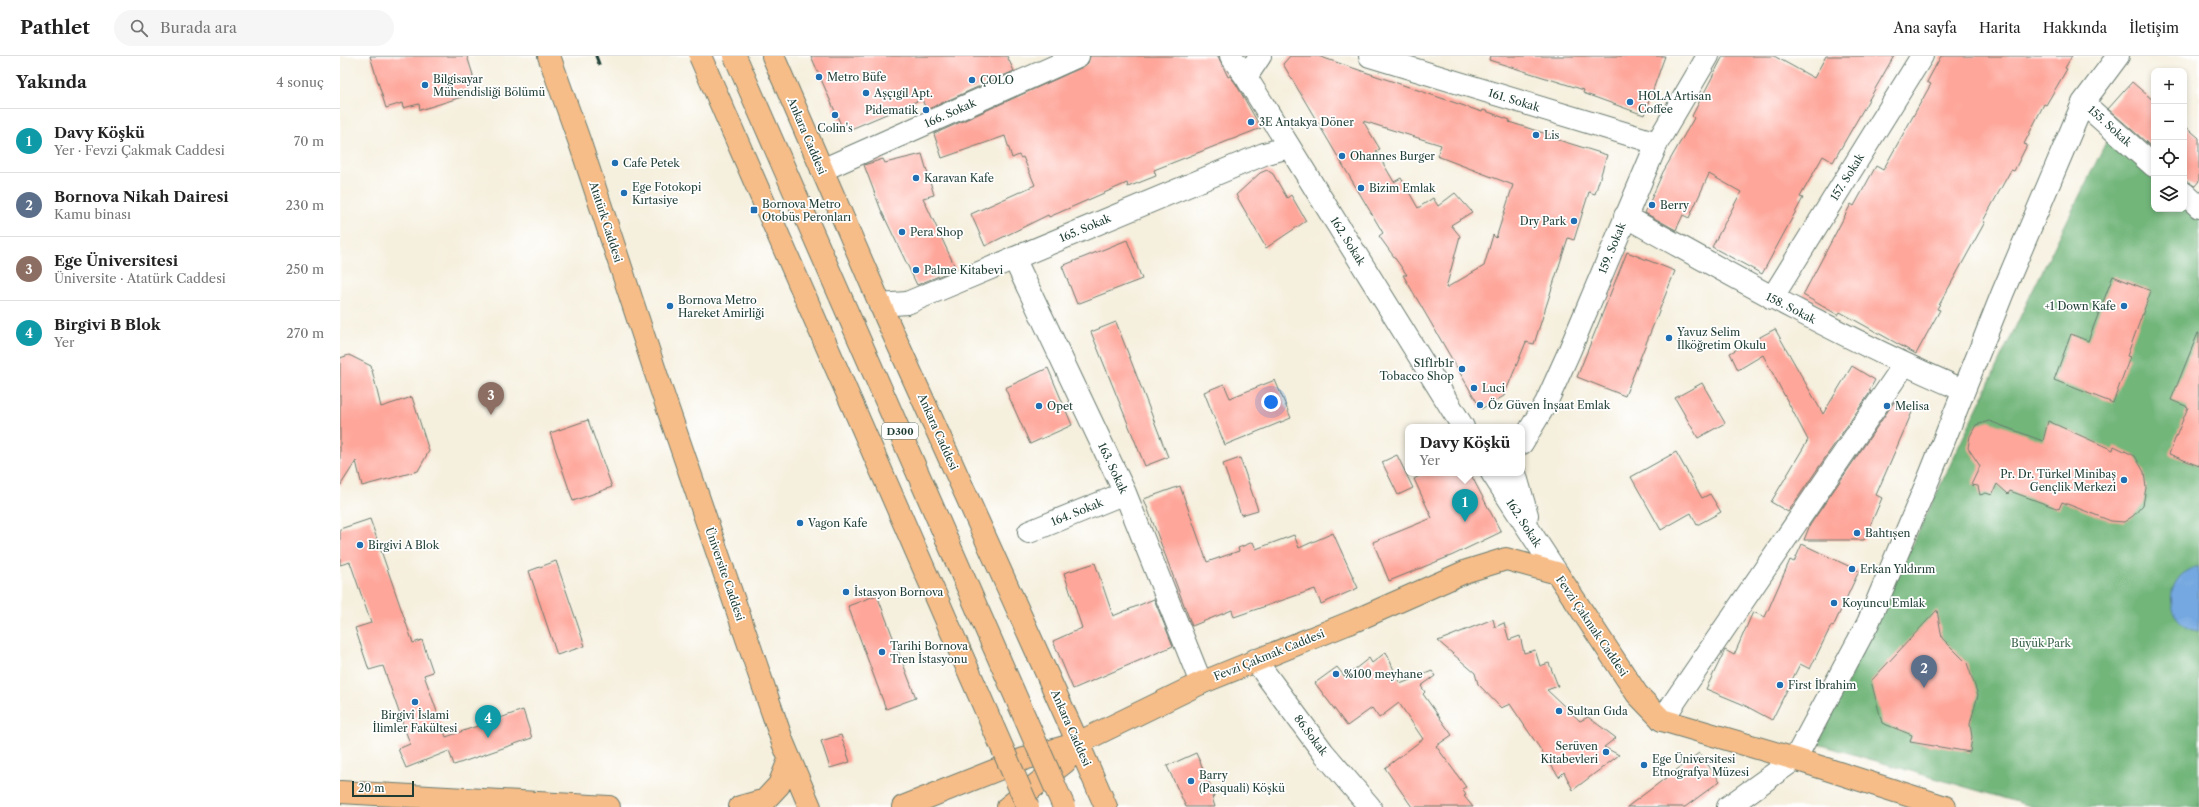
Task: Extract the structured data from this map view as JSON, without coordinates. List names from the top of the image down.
{
  "streets": {
    "main road": [
      "Ankara Caddesi",
      "Atatürk Caddesi",
      "D300",
      "Üniversite Caddesi",
      "Fevzi Çakmak Caddesi"
    ],
    "street": [
      "161. Sokak",
      "166. Sokak",
      "155. Sokak",
      "157. Sokak",
      "165. Sokak",
      "162. Sokak",
      "159. Sokak",
      "158. Sokak",
      "163. Sokak",
      "164. Sokak",
      "86.Sokak"
    ]
  },
  "crossings": [
    ["161. Sokak", "159. Sokak"],
    ["166. Sokak", "Ankara Caddesi"],
    ["Ankara Caddesi", "165. Sokak"],
    ["Ankara Caddesi", "Fevzi Çakmak Caddesi"],
    ["157. Sokak", "158. Sokak"],
    ["Atatürk Caddesi", "Üniversite Caddesi"],
    ["165. Sokak", "162. Sokak"],
    ["165. Sokak", "163. Sokak"],
    ["162. Sokak", "Fevzi Çakmak Caddesi"],
    ["159. Sokak", "158. Sokak"],
    ["163. Sokak", "164. Sokak"],
    ["163. Sokak", "Fevzi Çakmak Caddesi"],
    ["Fevzi Çakmak Caddesi", "86.Sokak"]
  ],
  "parks": ["Büyük Park"],
  "places": {
    "other": [
      "Metro Büfe",
      "ÇOLO",
      "Bilgisayar Mühendisliği Bölümü",
      "Aşçıgil Apt.",
      "HOLA Artisan Coffee",
      "Pidematik",
      "Colin's",
      "3E Antakya Döner",
      "Lis",
      "Ohannes Burger",
      "Cafe Petek",
      "Karavan Kafe",
      "Bizim Emlak",
      "Ege Fotokopi Kırtasiye",
      "Berry",
      "Dry Park",
      "Pera Shop",
      "Palme Kitabevi",
      "Bornova Metro Hareket Amirliği",
      "+1 Down Kafe",
      "Yavuz Selim İlköğretim Okulu",
      "S1f1rb1r Tobacco Shop",
      "Luci",
      "Öz Güven İnşaat Emlak",
      "Opet",
      "Melisa",
      "Pr. Dr. Türkel Minibaş Gençlik Merkezi",
      "Vagon Kafe",
      "Bahtışen",
      "Birgivi A Blok",
      "Erkan Yıldırım",
      "İstasyon Bornova",
      "Koyuncu Emlak",
      "Tarihi Bornova Tren İstasyonu",
      "%100 meyhane",
      "First İbrahim",
      "Birgivî İslami İlimler Fakültesi",
      "Sultan Gıda",
      "Serüven Kitabevleri",
      "Ege Üniversitesi Etnografya Müzesi",
      "Barry (Pasquali) Köşkü"
    ],
    "transit": ["Bornova Metro Otobüs Peronları"]
  },
  "scale_bar": "20 m",
  "page": {
    "header": "Pathlet",
    "search": "Burada ara",
    "nav": [
      "Ana sayfa",
      "Harita",
      "Hakkında",
      "İletişim"
    ],
    "heading": ["Yakında", "4 sonuç"],
    "map_buttons": ["+", "−"],
    "list": [
      {
        "mark": "1",
        "name": "Davy Köşkü",
        "note": "Yer · Fevzi Çakmak Caddesi",
        "value": "70 m"
      },
      {
        "mark": "2",
        "name": "Bornova Nikah Dairesi",
        "note": "Kamu binası",
        "value": "230 m"
      },
      {
        "mark": "3",
        "name": "Ege Üniversitesi",
        "note": "Üniversite · Atatürk Caddesi",
        "value": "250 m"
      },
      {
        "mark": "4",
        "name": "Birgivi B Blok",
        "note": "Yer",
        "value": "270 m"
      }
    ],
    "pins": [
      "3",
      "1",
      "2",
      "4"
    ],
    "popup": ["Davy Köşkü", "Yer"],
    "scale": "20 m"
  }
}
